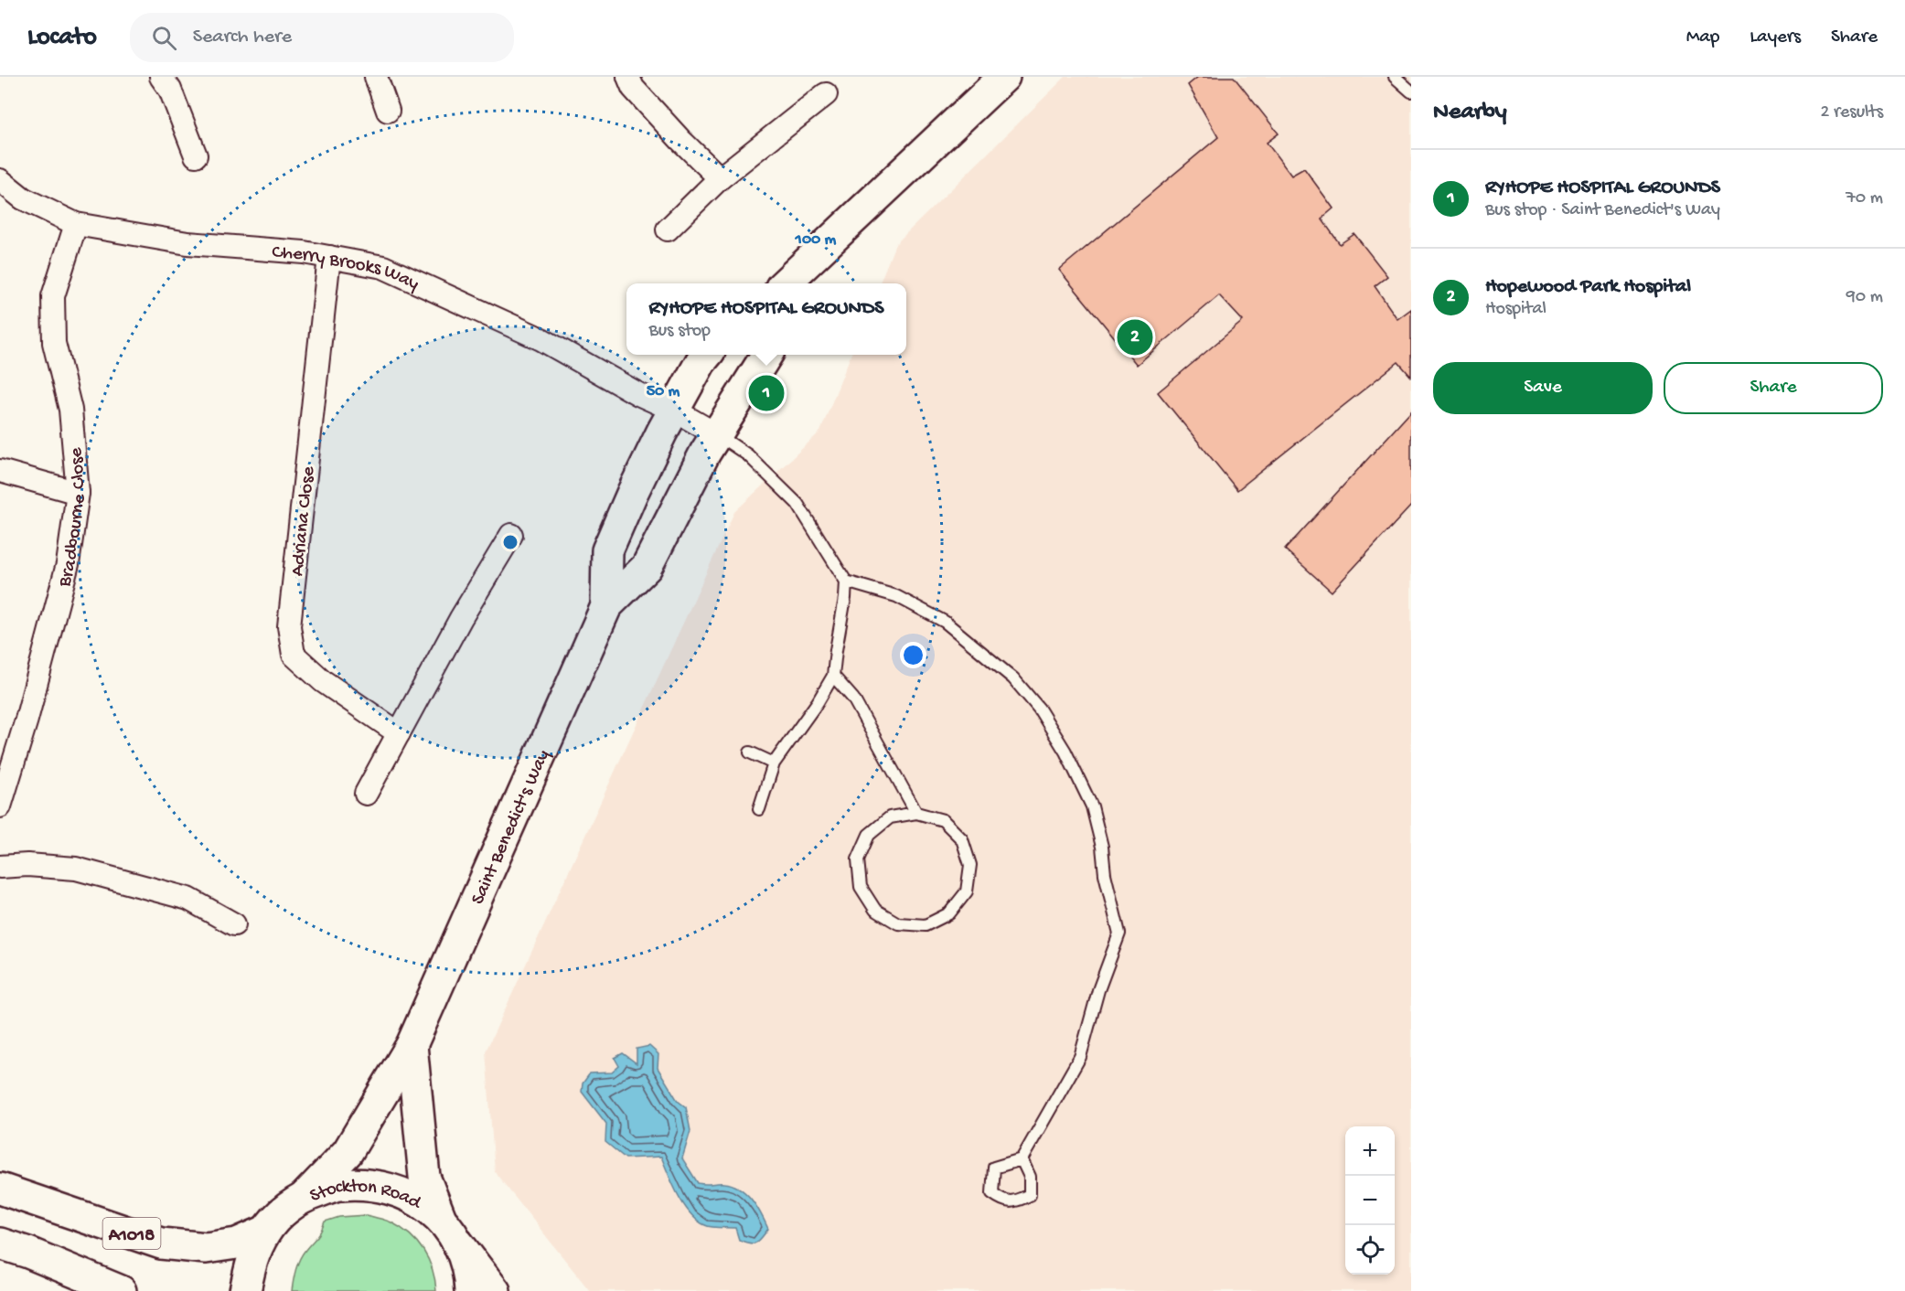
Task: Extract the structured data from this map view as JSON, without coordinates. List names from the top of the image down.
{
  "streets": {
    "main road": ["Saint Benedict's Way", "Stockton Road", "A1018"],
    "street": ["Cherry Brooks Way", "Bradbourne Close", "Adriana Close"]
  },
  "crossings": [
    ["Cherry Brooks Way", "Bradbourne Close"],
    ["Cherry Brooks Way", "Adriana Close"],
    ["Cherry Brooks Way", "Saint Benedict's Way"],
    ["Saint Benedict's Way", "Stockton Road"]
  ],
  "page": {
    "header": "Locato",
    "search": "Search here",
    "nav": ["Map", "Layers", "Share"],
    "heading": ["Nearby", "2 results"],
    "list": [
      {
        "mark": "1",
        "name": "RYHOPE HOSPITAL GROUNDS",
        "note": "Bus stop · Saint Benedict's Way",
        "value": "70 m"
      },
      {
        "mark": "2",
        "name": "Hopewood Park Hospital",
        "note": "Hospital",
        "value": "90 m"
      }
    ],
    "popup": ["RYHOPE HOSPITAL GROUNDS", "Bus stop"],
    "pins": ["2", "1"],
    "buttons": ["Save", "Share"],
    "map_buttons": ["+", "−"]
  },
  "rings": ["100 m", "50 m"]
}
